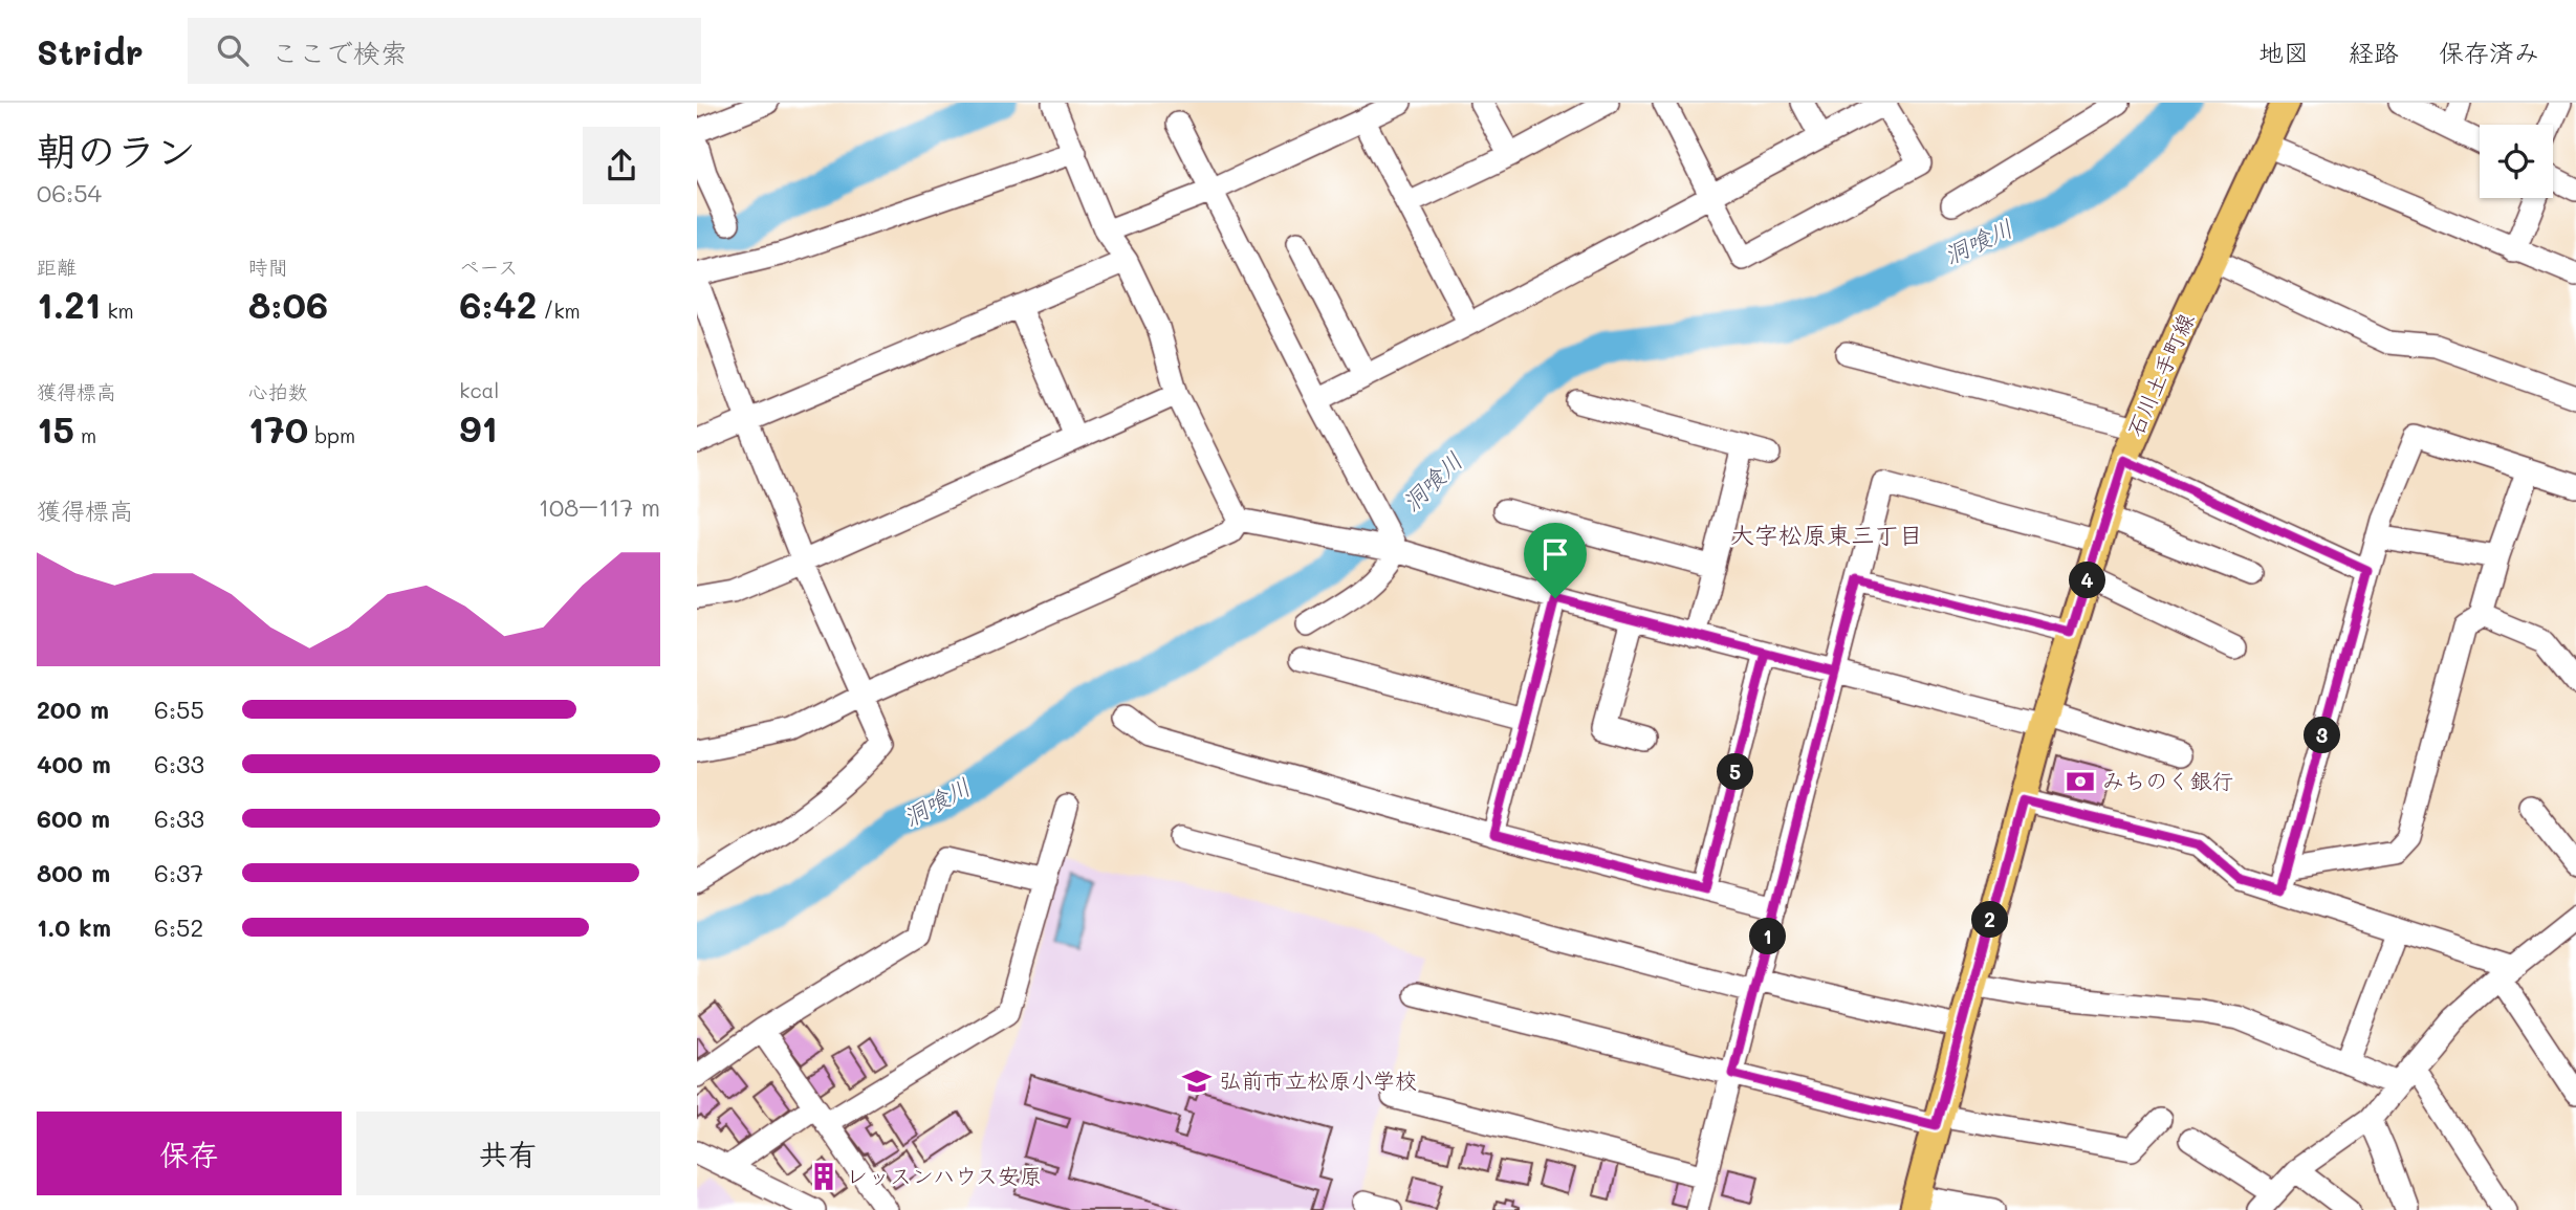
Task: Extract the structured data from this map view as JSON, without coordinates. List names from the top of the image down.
{
  "streets": {
    "main road": ["石川土手町線"]
  },
  "districts": ["大字松原東三丁目"],
  "water": ["洞喰川"],
  "places": {
    "bank": ["みちのく銀行"],
    "school or university": ["弘前市立松原小学校"],
    "building": ["レッスンハウス安原"]
  },
  "page": {
    "header": "Stridr",
    "search": "ここで検索",
    "nav": ["地図", "経路", "保存済み"],
    "heading": ["朝のラン", "06:54"],
    "stats": [
      ["距離", "1.21 km"],
      ["時間", "8:06"],
      ["ペース", "6:42 /km"],
      ["獲得標高", "15 m"],
      ["心拍数", "170 bpm"],
      ["kcal", "91"]
    ],
    "chart": ["獲得標高", "108–117 m"],
    "pins": [
      "4",
      "3",
      "5",
      "2",
      "1"
    ],
    "list": [
      {
        "name": "200 m",
        "note": "6:55"
      },
      {
        "name": "400 m",
        "note": "6:33"
      },
      {
        "name": "600 m",
        "note": "6:33"
      },
      {
        "name": "800 m",
        "note": "6:37"
      },
      {
        "name": "1.0 km",
        "note": "6:52"
      }
    ],
    "buttons": ["保存", "共有"]
  }
}
